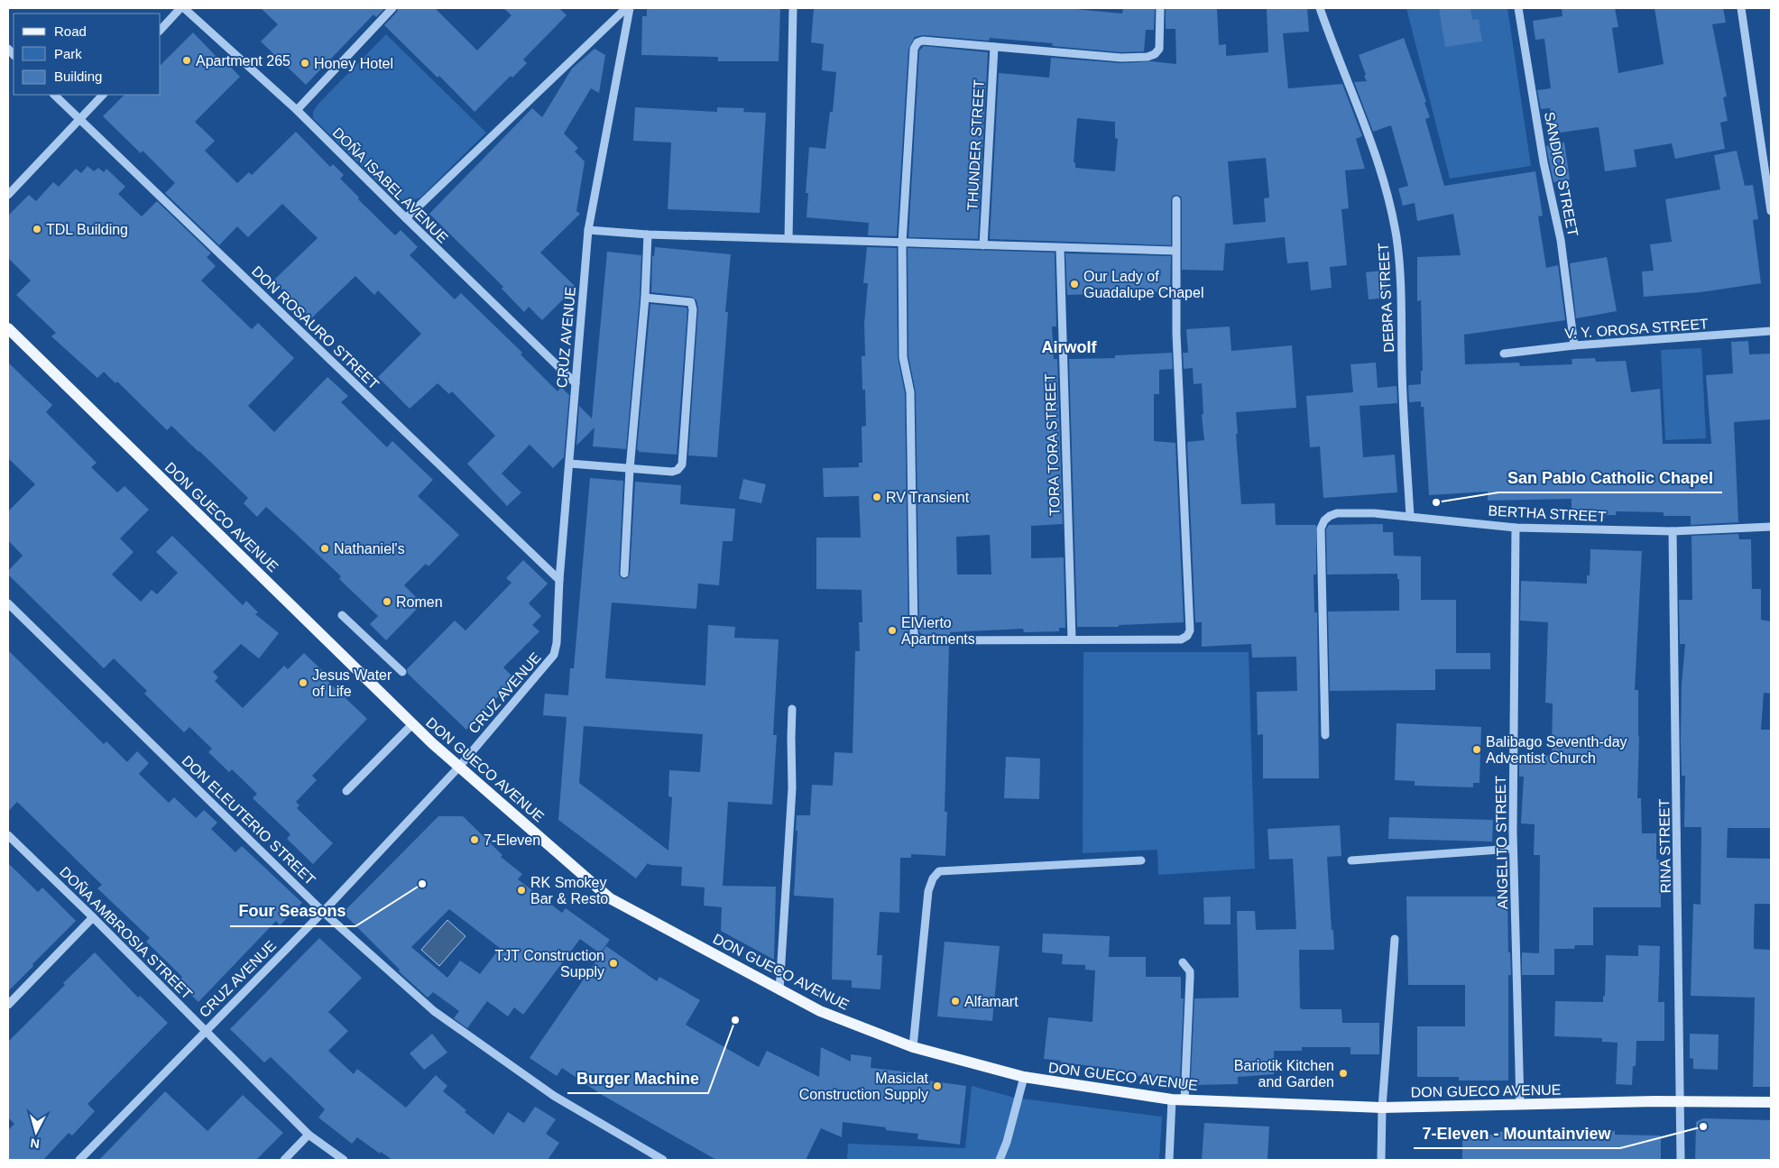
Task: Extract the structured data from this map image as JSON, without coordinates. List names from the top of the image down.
{
  "streets": {
    "main road": ["DON GUECO AVENUE"],
    "street": [
      "THUNDER STREET",
      "SANDICO STREET",
      "DOÑA ISABEL AVENUE",
      "DEBRA STREET",
      "DON ROSAURO STREET",
      "V. Y. OROSA STREET",
      "CRUZ AVENUE",
      "TORA TORA STREET",
      "BERTHA STREET",
      "DON ELEUTERIO STREET",
      "ANGELITO STREET",
      "RINA STREET",
      "DOÑA AMBROSIA STREET"
    ]
  },
  "crossings": [
    ["SANDICO STREET", "V. Y. OROSA STREET"],
    ["DOÑA ISABEL AVENUE", "CRUZ AVENUE"],
    ["DEBRA STREET", "BERTHA STREET"],
    ["DON ROSAURO STREET", "CRUZ AVENUE"],
    ["CRUZ AVENUE", "DON GUECO AVENUE"],
    ["CRUZ AVENUE", "DON ELEUTERIO STREET"],
    ["CRUZ AVENUE", "DOÑA AMBROSIA STREET"],
    ["BERTHA STREET", "ANGELITO STREET"],
    ["BERTHA STREET", "RINA STREET"],
    ["DON GUECO AVENUE", "ANGELITO STREET"],
    ["DON GUECO AVENUE", "RINA STREET"]
  ],
  "districts": ["Airwolf"],
  "places": [
    "Apartment 265",
    "Honey Hotel",
    "TDL Building",
    "Our Lady of Guadalupe Chapel",
    "RV Transient",
    "San Pablo Catholic Chapel",
    "Nathaniel's",
    "Romen",
    "ElVierto Apartments",
    "Jesus Water of Life",
    "Balibago Seventh-day Adventist Church",
    "7-Eleven",
    "Four Seasons",
    "RK Smokey Bar & Resto",
    "TJT Construction Supply",
    "Alfamart",
    "Burger Machine",
    "Bariotik Kitchen and Garden",
    "Masiclat Construction Supply",
    "7-Eleven - Mountainview"
  ],
  "legend": ["Road", "Park", "Building"],
  "north": "bottom"
}
